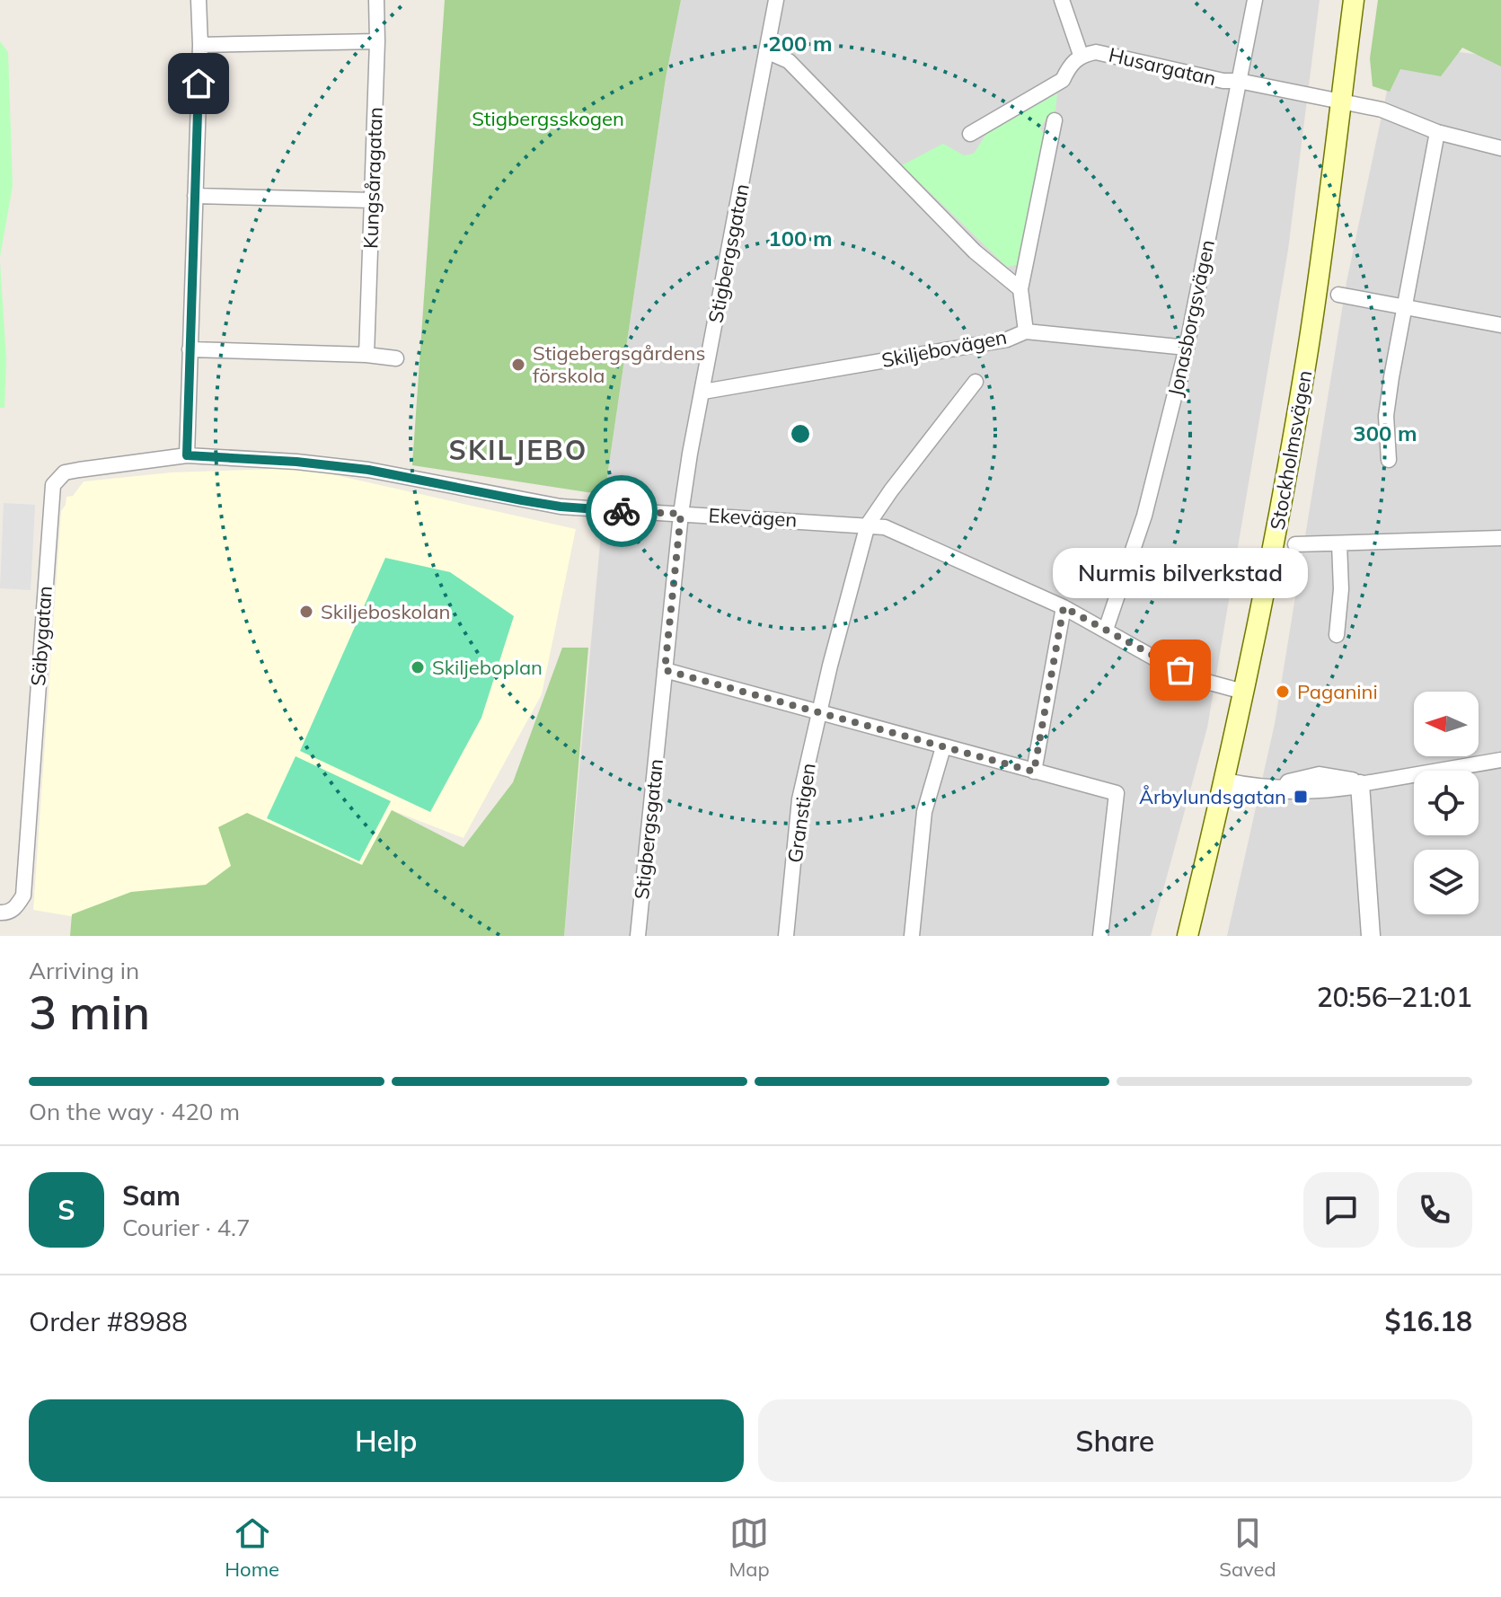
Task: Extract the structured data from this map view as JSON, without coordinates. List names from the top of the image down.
{
  "streets": {
    "main road": ["Stockholmsvägen"],
    "street": [
      "Husargatan",
      "Kungsåragatan",
      "Stigbergsgatan",
      "Jonasborgsvägen",
      "Skiljebovägen",
      "Ekevägen",
      "Säbygatan",
      "Granstigen"
    ]
  },
  "crossings": [
    ["Husargatan", "Jonasborgsvägen"],
    ["Husargatan", "Stockholmsvägen"],
    ["Stigbergsgatan", "Skiljebovägen"],
    ["Stigbergsgatan", "Ekevägen"],
    ["Jonasborgsvägen", "Skiljebovägen"],
    ["Jonasborgsvägen", "Ekevägen"],
    ["Stockholmsvägen", "Ekevägen"],
    ["Ekevägen", "Säbygatan"],
    ["Ekevägen", "Granstigen"]
  ],
  "districts": ["SKILJEBO"],
  "parks": ["Stigbergsskogen"],
  "places": {
    "other": [
      "Stigebergsgårdens förskola",
      "Skiljeboskolan",
      "Skiljeboplan",
      "Nurmis bilverkstad",
      "Paganini"
    ],
    "transit": ["Årbylundsgatan"]
  },
  "north": "left",
  "page": {
    "bubble": "Nurmis bilverkstad",
    "heading": ["3 min", "Arriving in", "20:56–21:01"],
    "panel": [
      "Sam",
      "Courier · 4.7",
      "Order #8988",
      "$16.18"
    ],
    "bar": "On the way · 420 m",
    "round": "S",
    "buttons": ["Help", "Share"],
    "tabs": ["Home", "Map", "Saved"]
  },
  "rings": ["200 m", "100 m", "300 m"]
}
